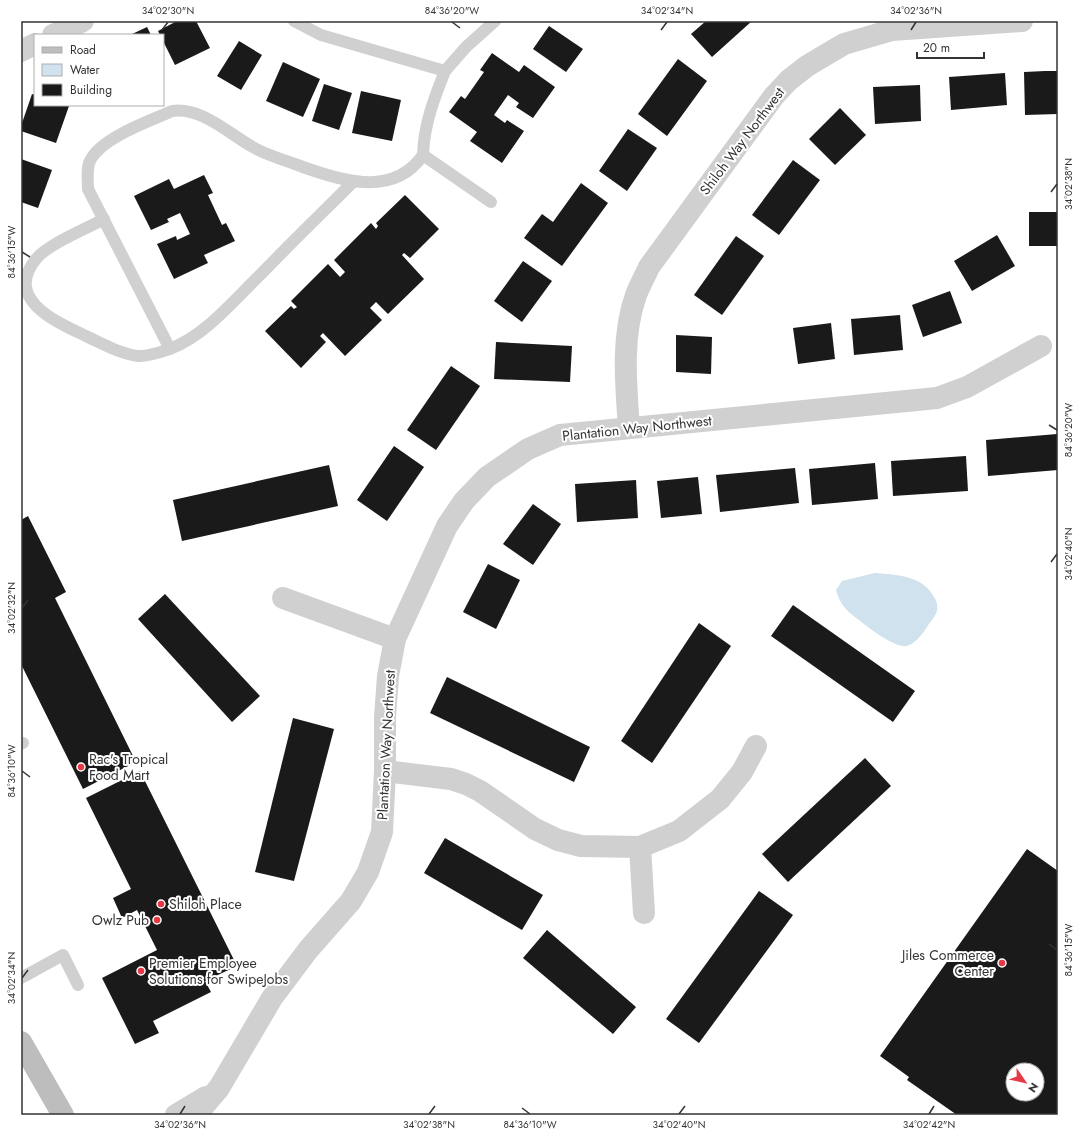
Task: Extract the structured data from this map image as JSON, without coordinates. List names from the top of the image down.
{
  "streets": {
    "street": ["Shiloh Way Northwest", "Plantation Way Northwest"]
  },
  "crossings": [
    ["Shiloh Way Northwest", "Plantation Way Northwest"]
  ],
  "places": [
    "Rac's Tropical Food Mart",
    "Shiloh Place",
    "Owlz Pub",
    "Jiles Commerce Center",
    "Premier Employee Solutions for SwipeJobs"
  ],
  "legend": ["Road", "Water", "Building"],
  "scale_bar": "20 m",
  "north": "bottom right",
  "coordinates": [
    "34°02'30\"N",
    "84°36'20\"W",
    "34°02'34\"N",
    "34°02'36\"N",
    "34°02'38\"N",
    "84°36'15\"W",
    "34°02'40\"N",
    "34°02'32\"N",
    "84°36'10\"W",
    "34°02'42\"N"
  ]
}
